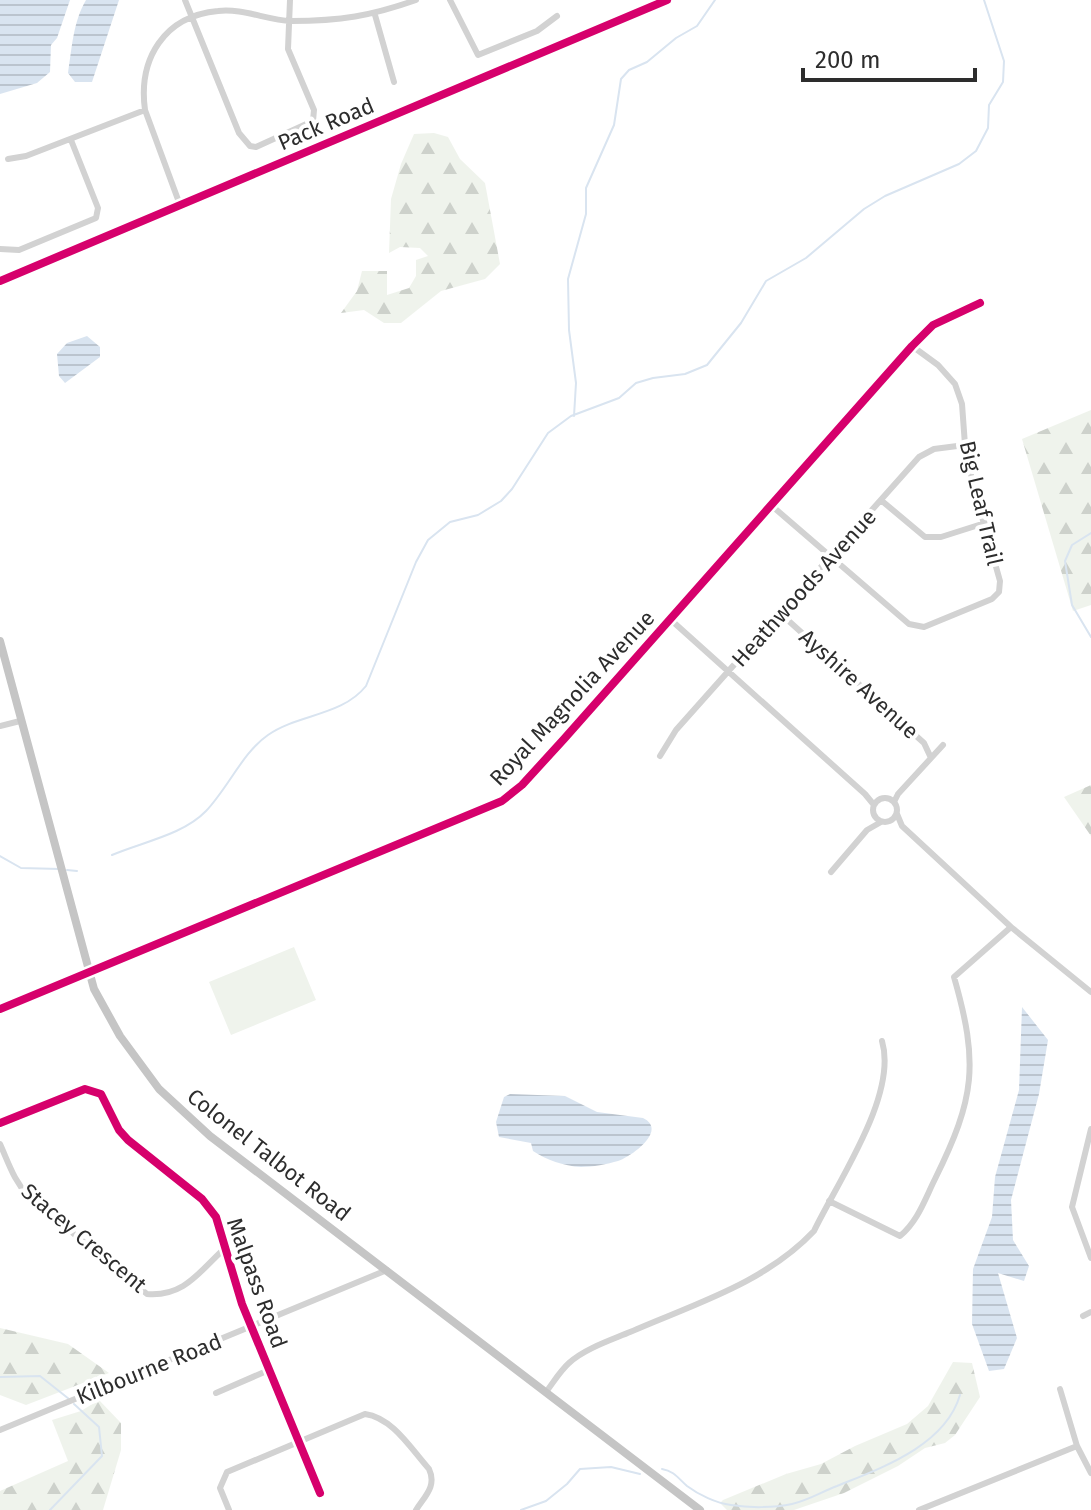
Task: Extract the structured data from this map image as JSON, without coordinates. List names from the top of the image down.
{
  "streets": {
    "main road": ["Colonel Talbot Road"],
    "street": [
      "Pack Road",
      "Big Leaf Trail",
      "Heathwoods Avenue",
      "Ayshire Avenue",
      "Royal Magnolia Avenue",
      "Stacey Crescent",
      "Malpass Road",
      "Kilbourne Road"
    ]
  },
  "crossings": [
    ["Big Leaf Trail", "Heathwoods Avenue"],
    ["Big Leaf Trail", "Royal Magnolia Avenue"],
    ["Heathwoods Avenue", "Ayshire Avenue"],
    ["Royal Magnolia Avenue", "Colonel Talbot Road"],
    ["Colonel Talbot Road", "Kilbourne Road"],
    ["Stacey Crescent", "Malpass Road"],
    ["Malpass Road", "Kilbourne Road"]
  ],
  "scale_bar": "200 m"
}
